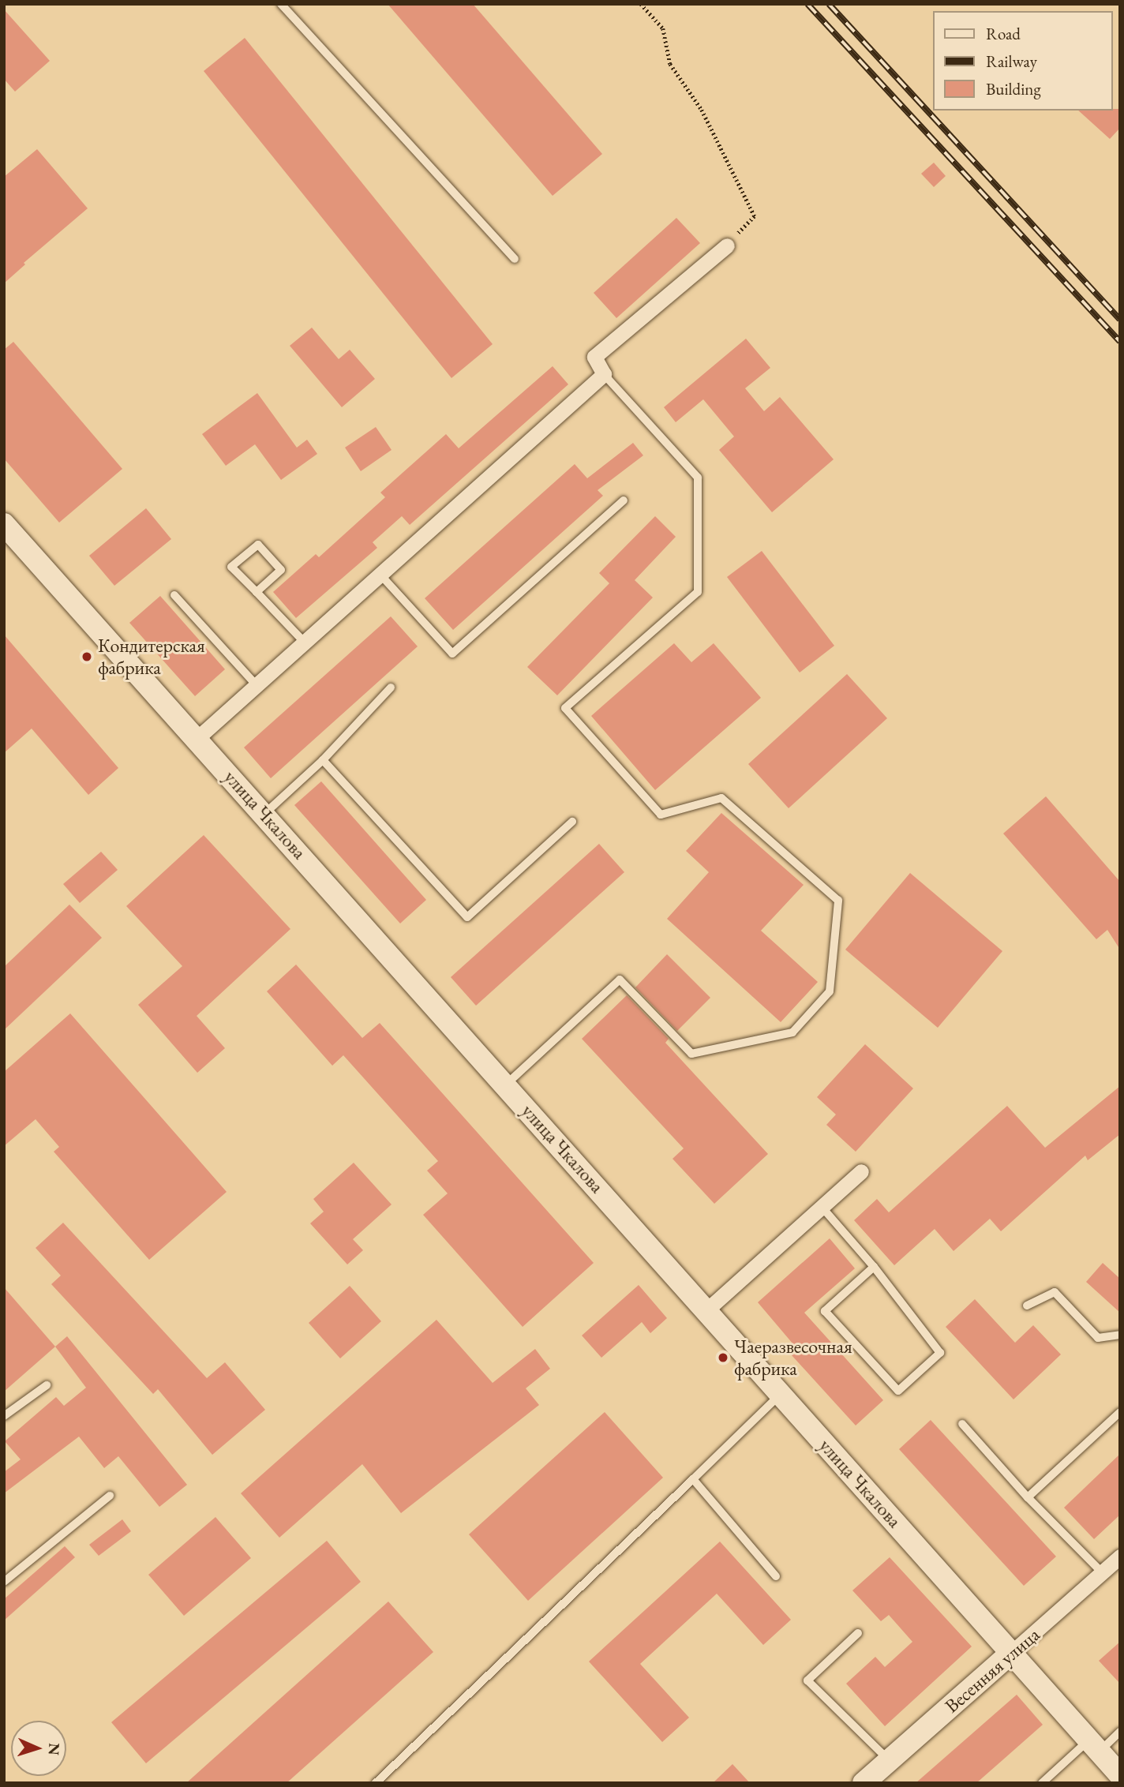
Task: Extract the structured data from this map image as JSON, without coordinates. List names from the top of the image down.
{
  "streets": {
    "street": ["улица Чкалова", "Весенняя улица"]
  },
  "crossings": [
    ["улица Чкалова", "Весенняя улица"]
  ],
  "places": ["Кондитерская фабрика", "Чаеразвесочная фабрика"],
  "legend": ["Road", "Railway", "Building"],
  "north": "right"
}
